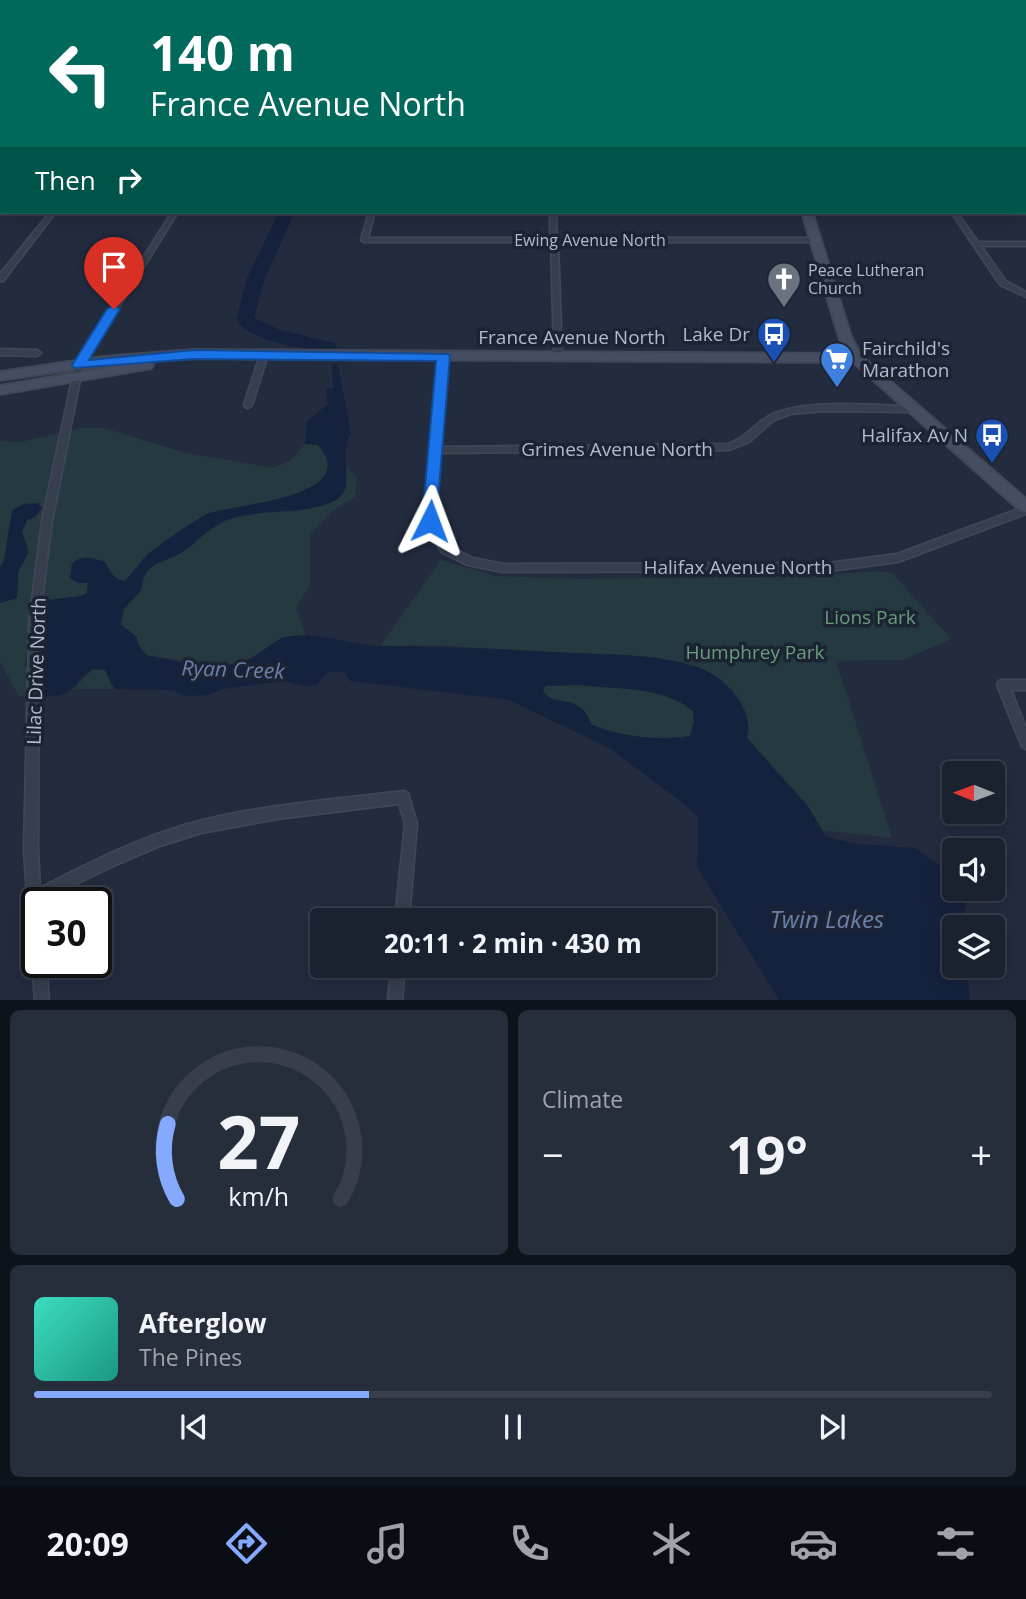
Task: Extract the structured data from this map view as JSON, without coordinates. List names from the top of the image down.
{
  "streets": {
    "street": [
      "Ewing Avenue North",
      "France Avenue North",
      "Grimes Avenue North",
      "Halifax Avenue North",
      "Lilac Drive North"
    ]
  },
  "crossings": [
    ["France Avenue North", "Lilac Drive North"],
    ["Grimes Avenue North", "Halifax Avenue North"]
  ],
  "water": ["Ryan Creek", "Twin Lakes"],
  "parks": ["Lions Park", "Humphrey Park"],
  "places": {
    "church": ["Peace Lutheran Church"],
    "bus stop": ["Lake Dr", "Halifax Av N"],
    "supermarket": ["Fairchild's Marathon"]
  },
  "north": "left",
  "page": {
    "turn": ["140 m", "France Avenue North"],
    "then": "Then",
    "limit": "30",
    "trip": "20:11 · 2 min · 430 m",
    "tile": "Climate",
    "heat": ["−", "19°", "+"],
    "song": ["Afterglow", "The Pines"],
    "tabs": "20:09",
    "gauge": ["27", "km/h"]
  }
}
